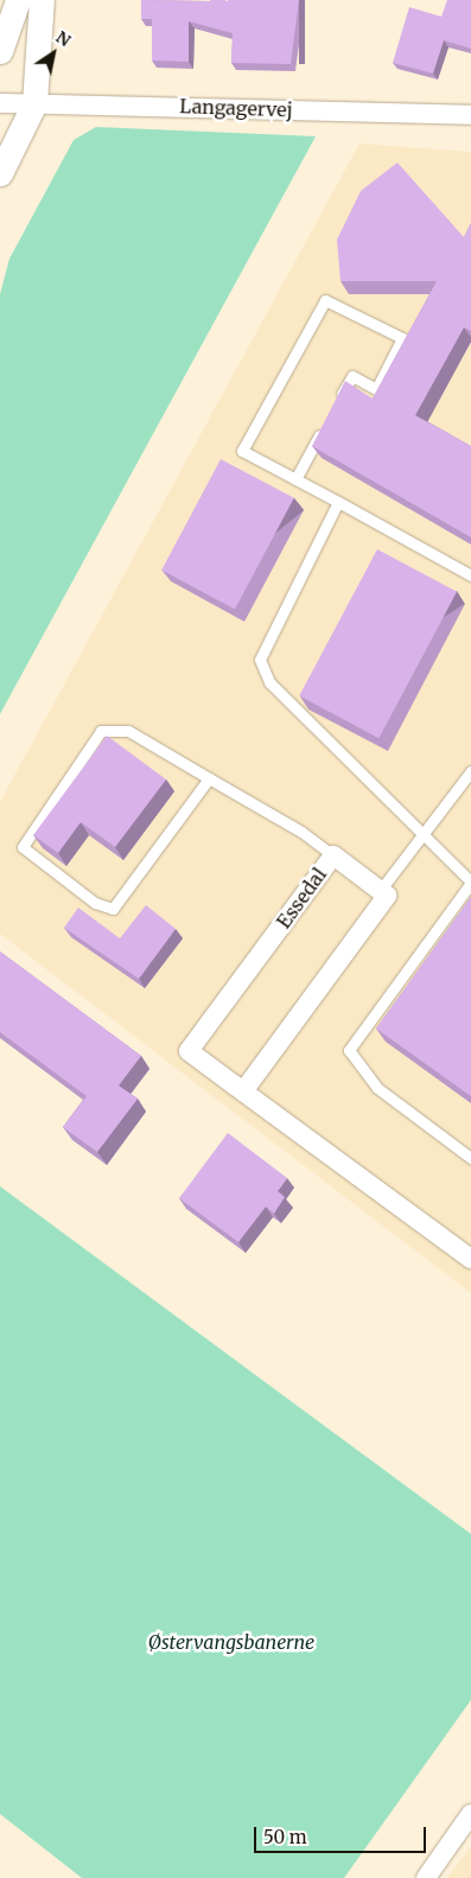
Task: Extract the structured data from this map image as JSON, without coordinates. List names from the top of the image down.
{
  "streets": {
    "street": ["Langagervej", "Essedal"]
  },
  "parks": ["Østervangsbanerne"],
  "scale_bar": "50 m",
  "north": "top right"
}
